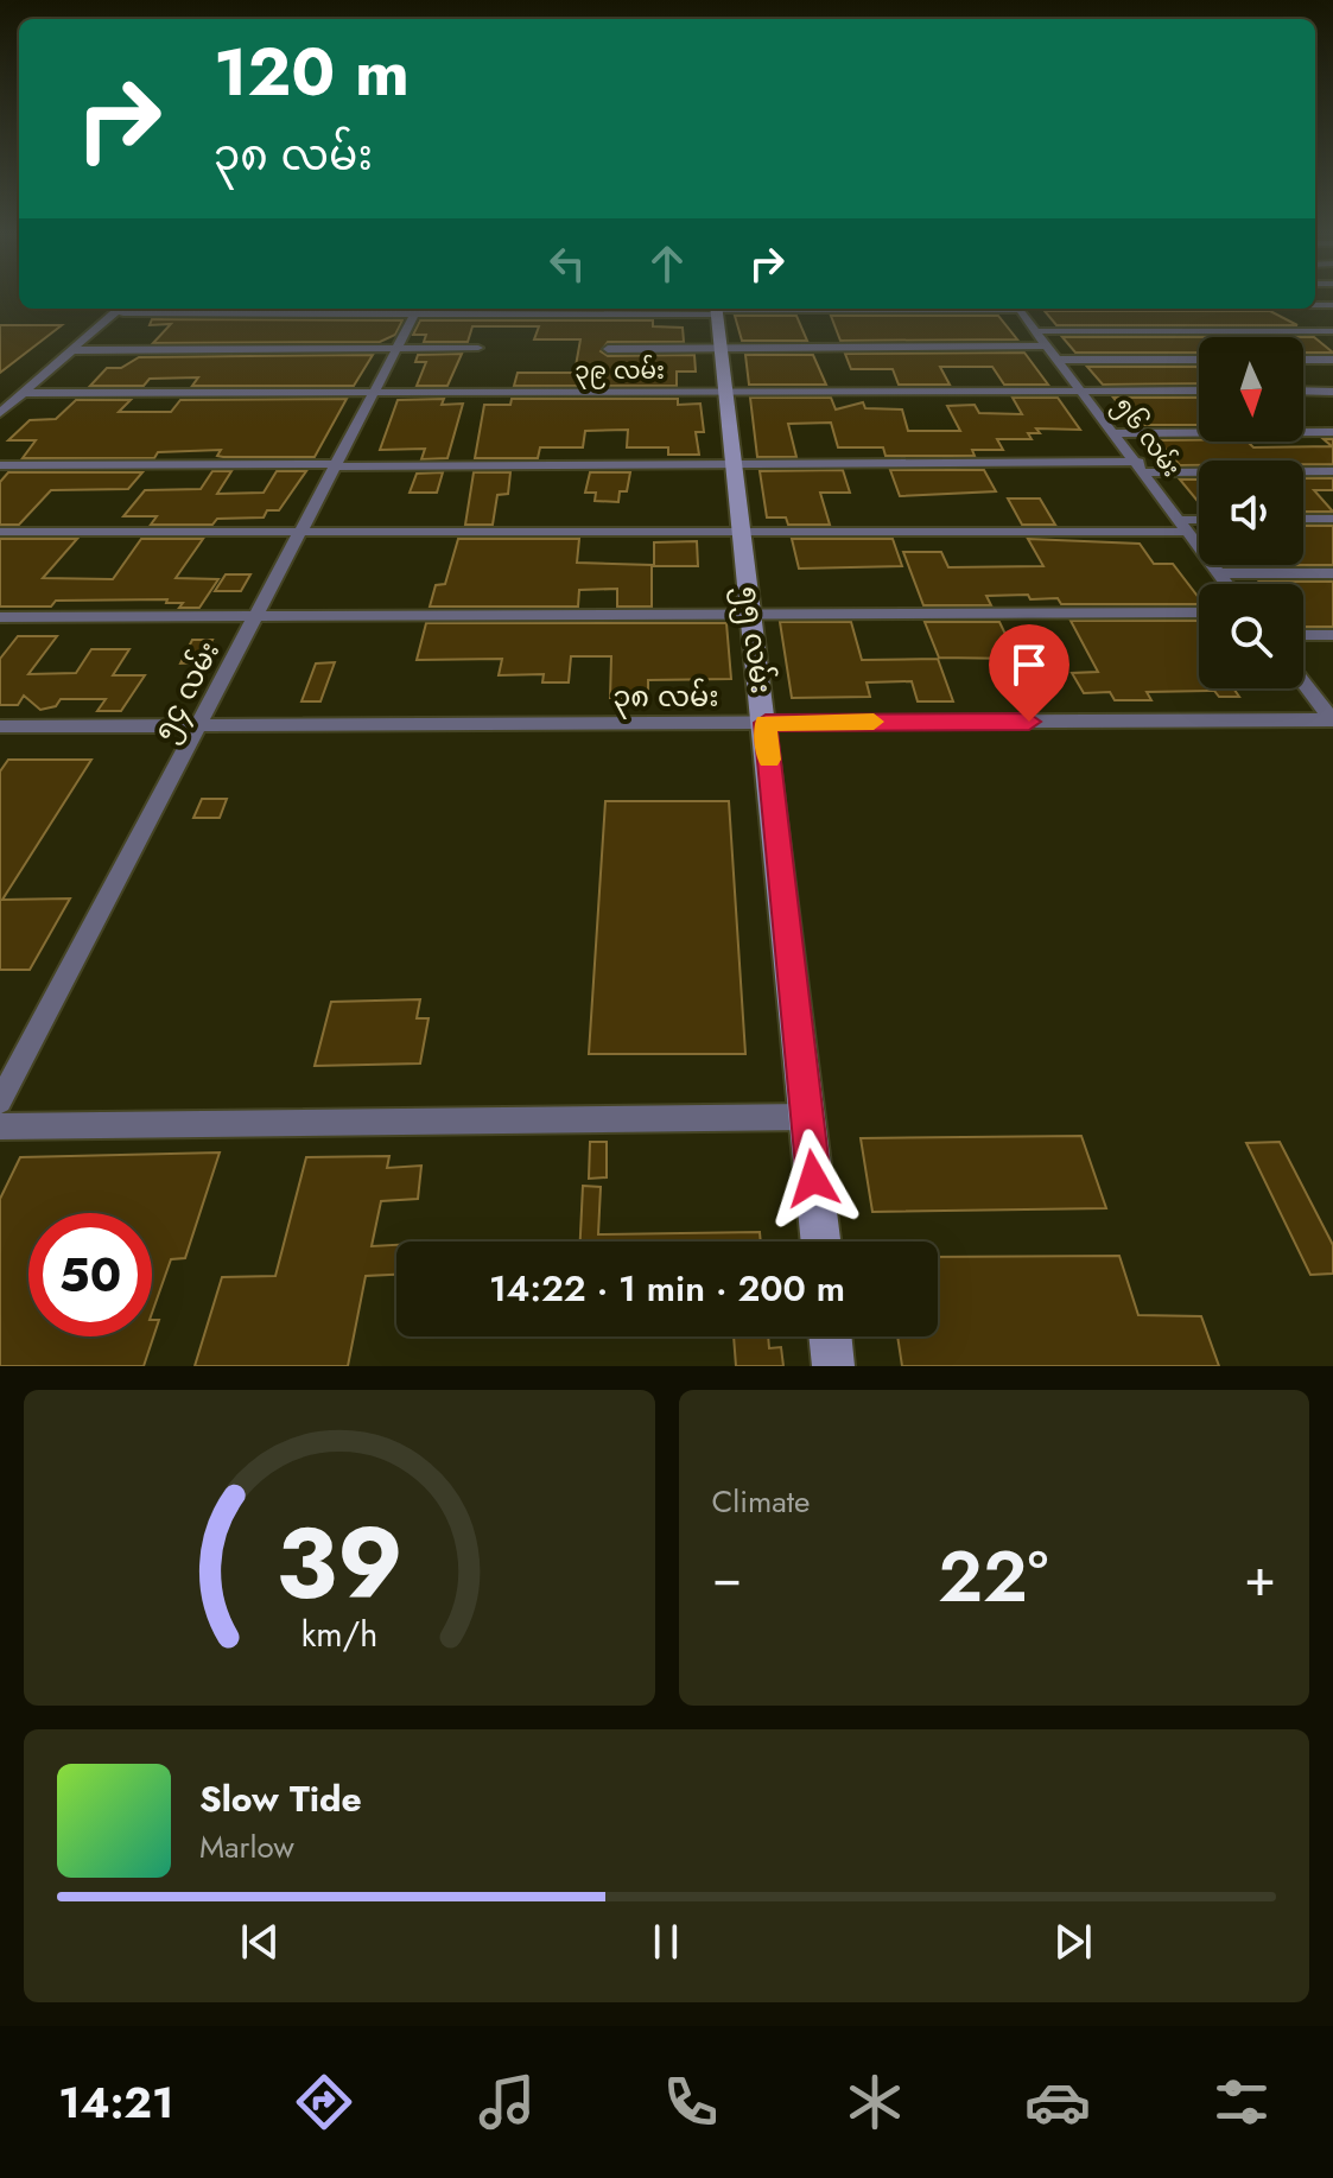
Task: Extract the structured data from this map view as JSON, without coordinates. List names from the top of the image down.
{
  "streets": {
    "main road": ["၅၅ လမ်း"],
    "street": [
      "၃၉ လမ်း",
      "၅၆ လမ်း",
      "၅၄ လမ်း",
      "၃၈ လမ်း"
    ]
  },
  "crossings": [
    ["၃၉ လမ်း", "၅၆ လမ်း"],
    ["၃၉ လမ်း", "၅၅ လမ်း"],
    ["၃၉ လမ်း", "၅၄ လမ်း"],
    ["၅၅ လမ်း", "၃၈ လမ်း"],
    ["၅၄ လမ်း", "၃၈ လမ်း"]
  ],
  "north": "bottom",
  "page": {
    "turn": ["120 m", "၃၈ လမ်း"],
    "limit": "50",
    "trip": "14:22 · 1 min · 200 m",
    "tile": "Climate",
    "heat": ["−", "22°", "+"],
    "song": ["Slow Tide", "Marlow"],
    "tabs": "14:21",
    "gauge": ["39", "km/h"]
  }
}
